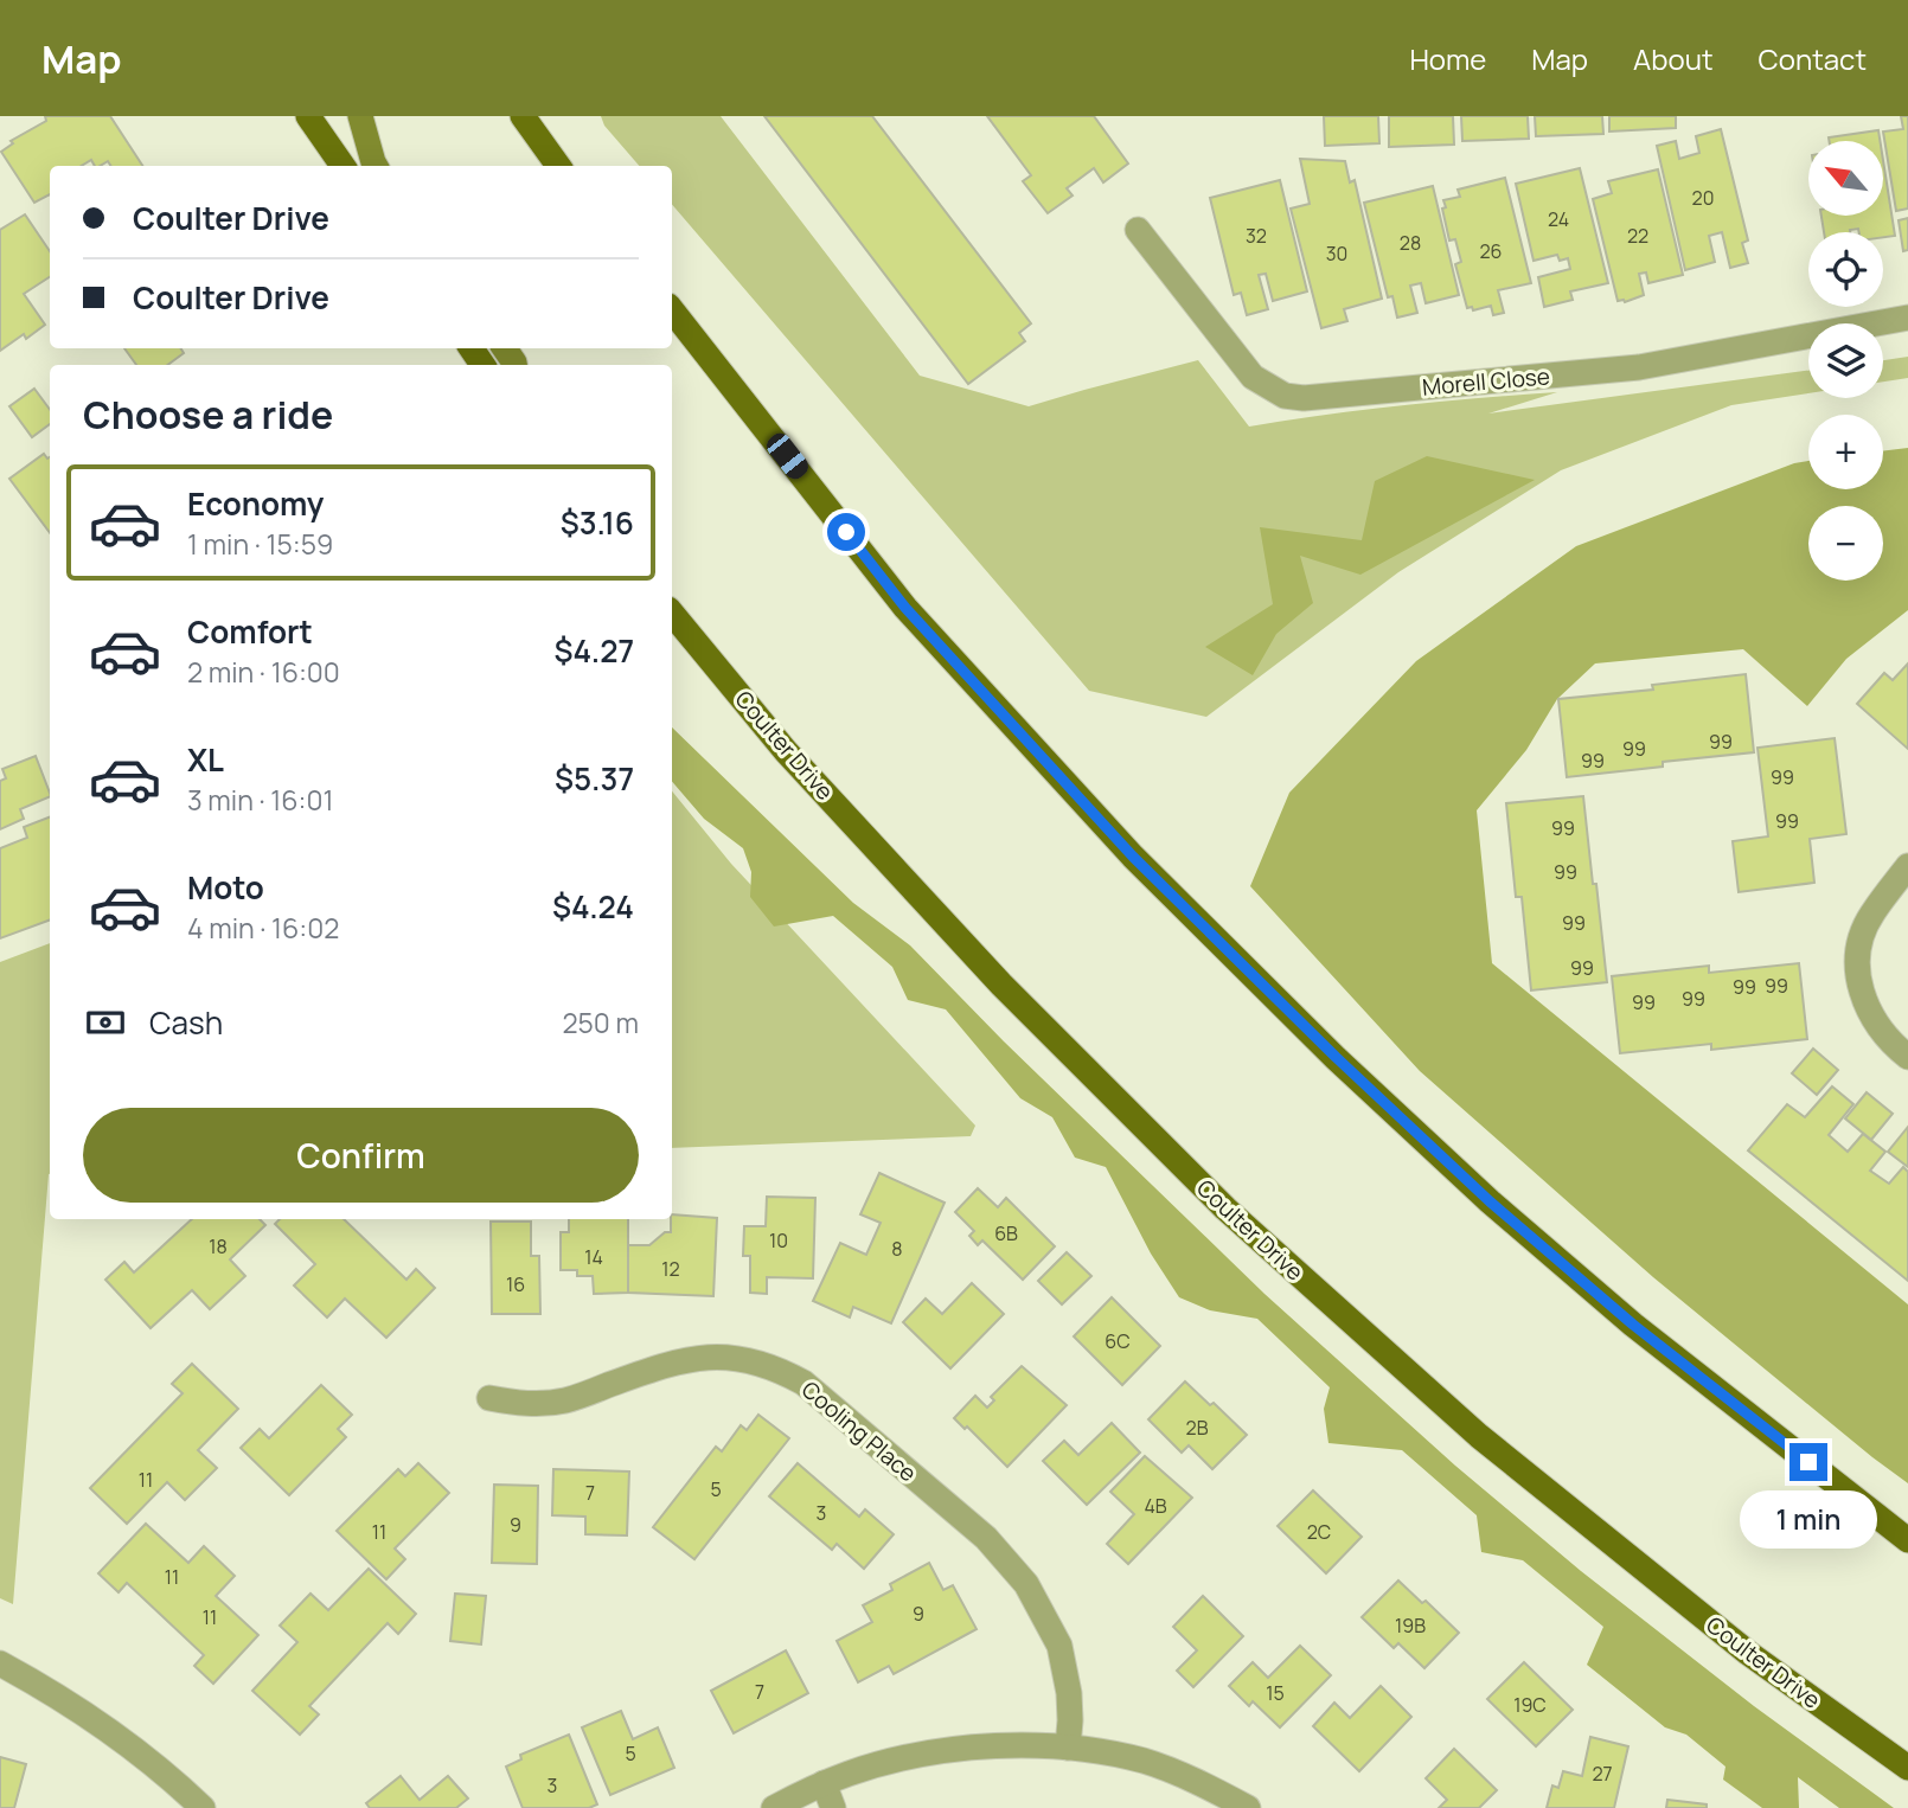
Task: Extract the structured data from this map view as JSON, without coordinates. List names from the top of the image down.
{
  "streets": {
    "main road": ["Coulter Drive"],
    "street": ["Morell Close", "Cooling Place"]
  },
  "house_numbers": [
    "20",
    "24",
    "32",
    "22",
    "28",
    "26",
    "30",
    "99",
    "99",
    "99",
    "99",
    "99",
    "99",
    "99",
    "99",
    "99",
    "99",
    "99",
    "99",
    "99",
    "6B",
    "10",
    "18",
    "8",
    "14",
    "12",
    "16",
    "6C",
    "2B",
    "11",
    "5",
    "7",
    "4B",
    "3",
    "9",
    "11",
    "2C",
    "11",
    "9",
    "11",
    "19B",
    "7",
    "15",
    "19C",
    "5",
    "27",
    "3"
  ],
  "north": "top left",
  "page": {
    "header": "Map",
    "nav": [
      "Home",
      "Map",
      "About",
      "Contact"
    ],
    "map_buttons": ["+", "−"],
    "banner": ["Coulter Drive", "Coulter Drive"],
    "heading": "Choose a ride",
    "list": [
      {
        "name": "Economy",
        "note": "1 min · 15:59",
        "value": "$3.16"
      },
      {
        "name": "Comfort",
        "note": "2 min · 16:00",
        "value": "$4.27"
      },
      {
        "name": "XL",
        "note": "3 min · 16:01",
        "value": "$5.37"
      },
      {
        "name": "Moto",
        "note": "4 min · 16:02",
        "value": "$4.24"
      }
    ],
    "pay": ["Cash", "250 m"],
    "buttons": "Confirm",
    "bubble": "1 min"
  }
}
